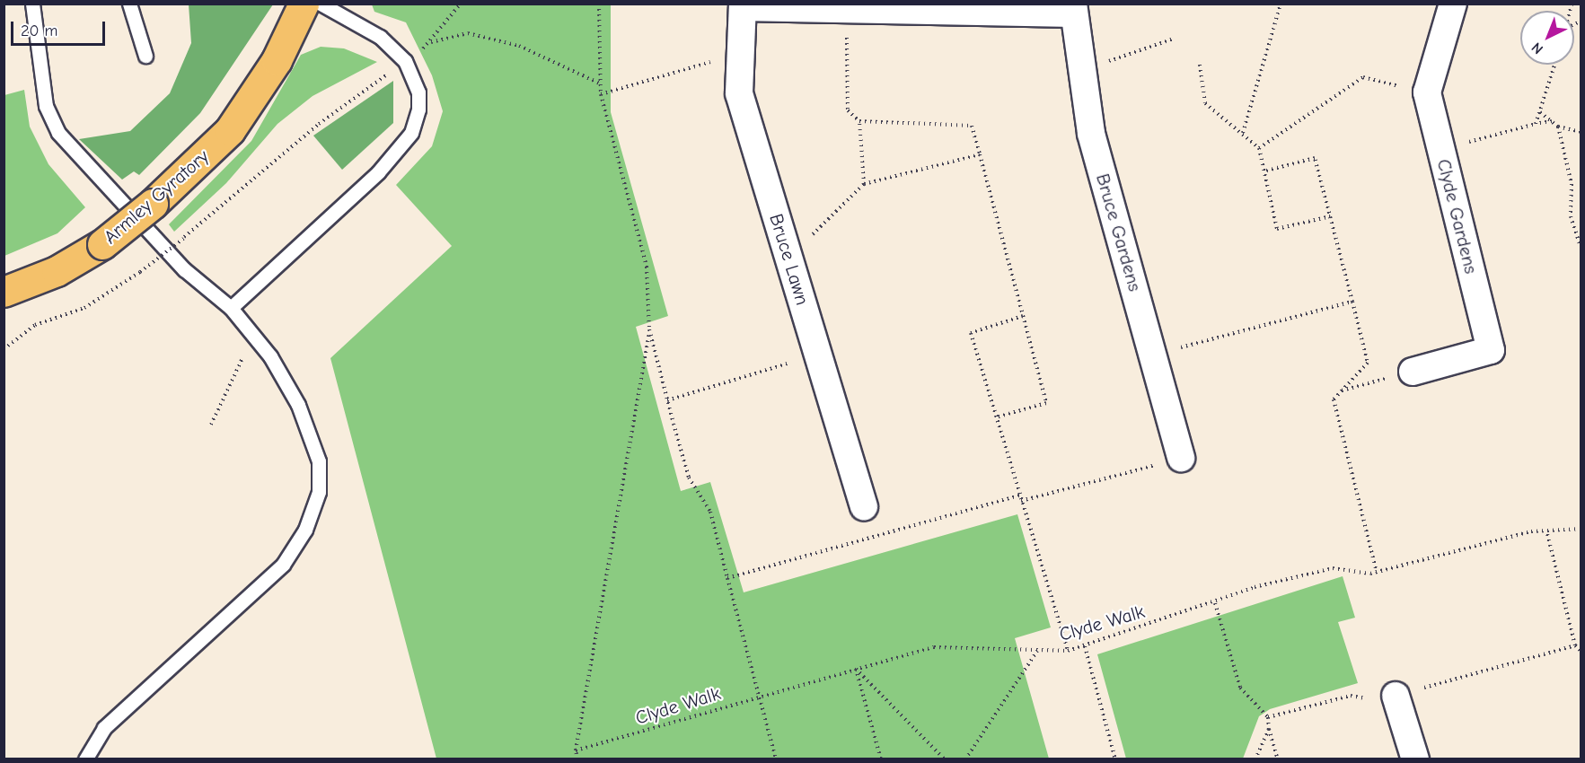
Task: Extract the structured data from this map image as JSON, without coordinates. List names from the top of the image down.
{
  "streets": {
    "highway": ["Armley Gyratory"],
    "street": ["Clyde Gardens", "Bruce Gardens", "Bruce Lawn"],
    "path": ["Clyde Walk"]
  },
  "crossings": [
    ["Bruce Gardens", "Bruce Lawn"]
  ],
  "scale_bar": "20 m",
  "north": "bottom left"
}
